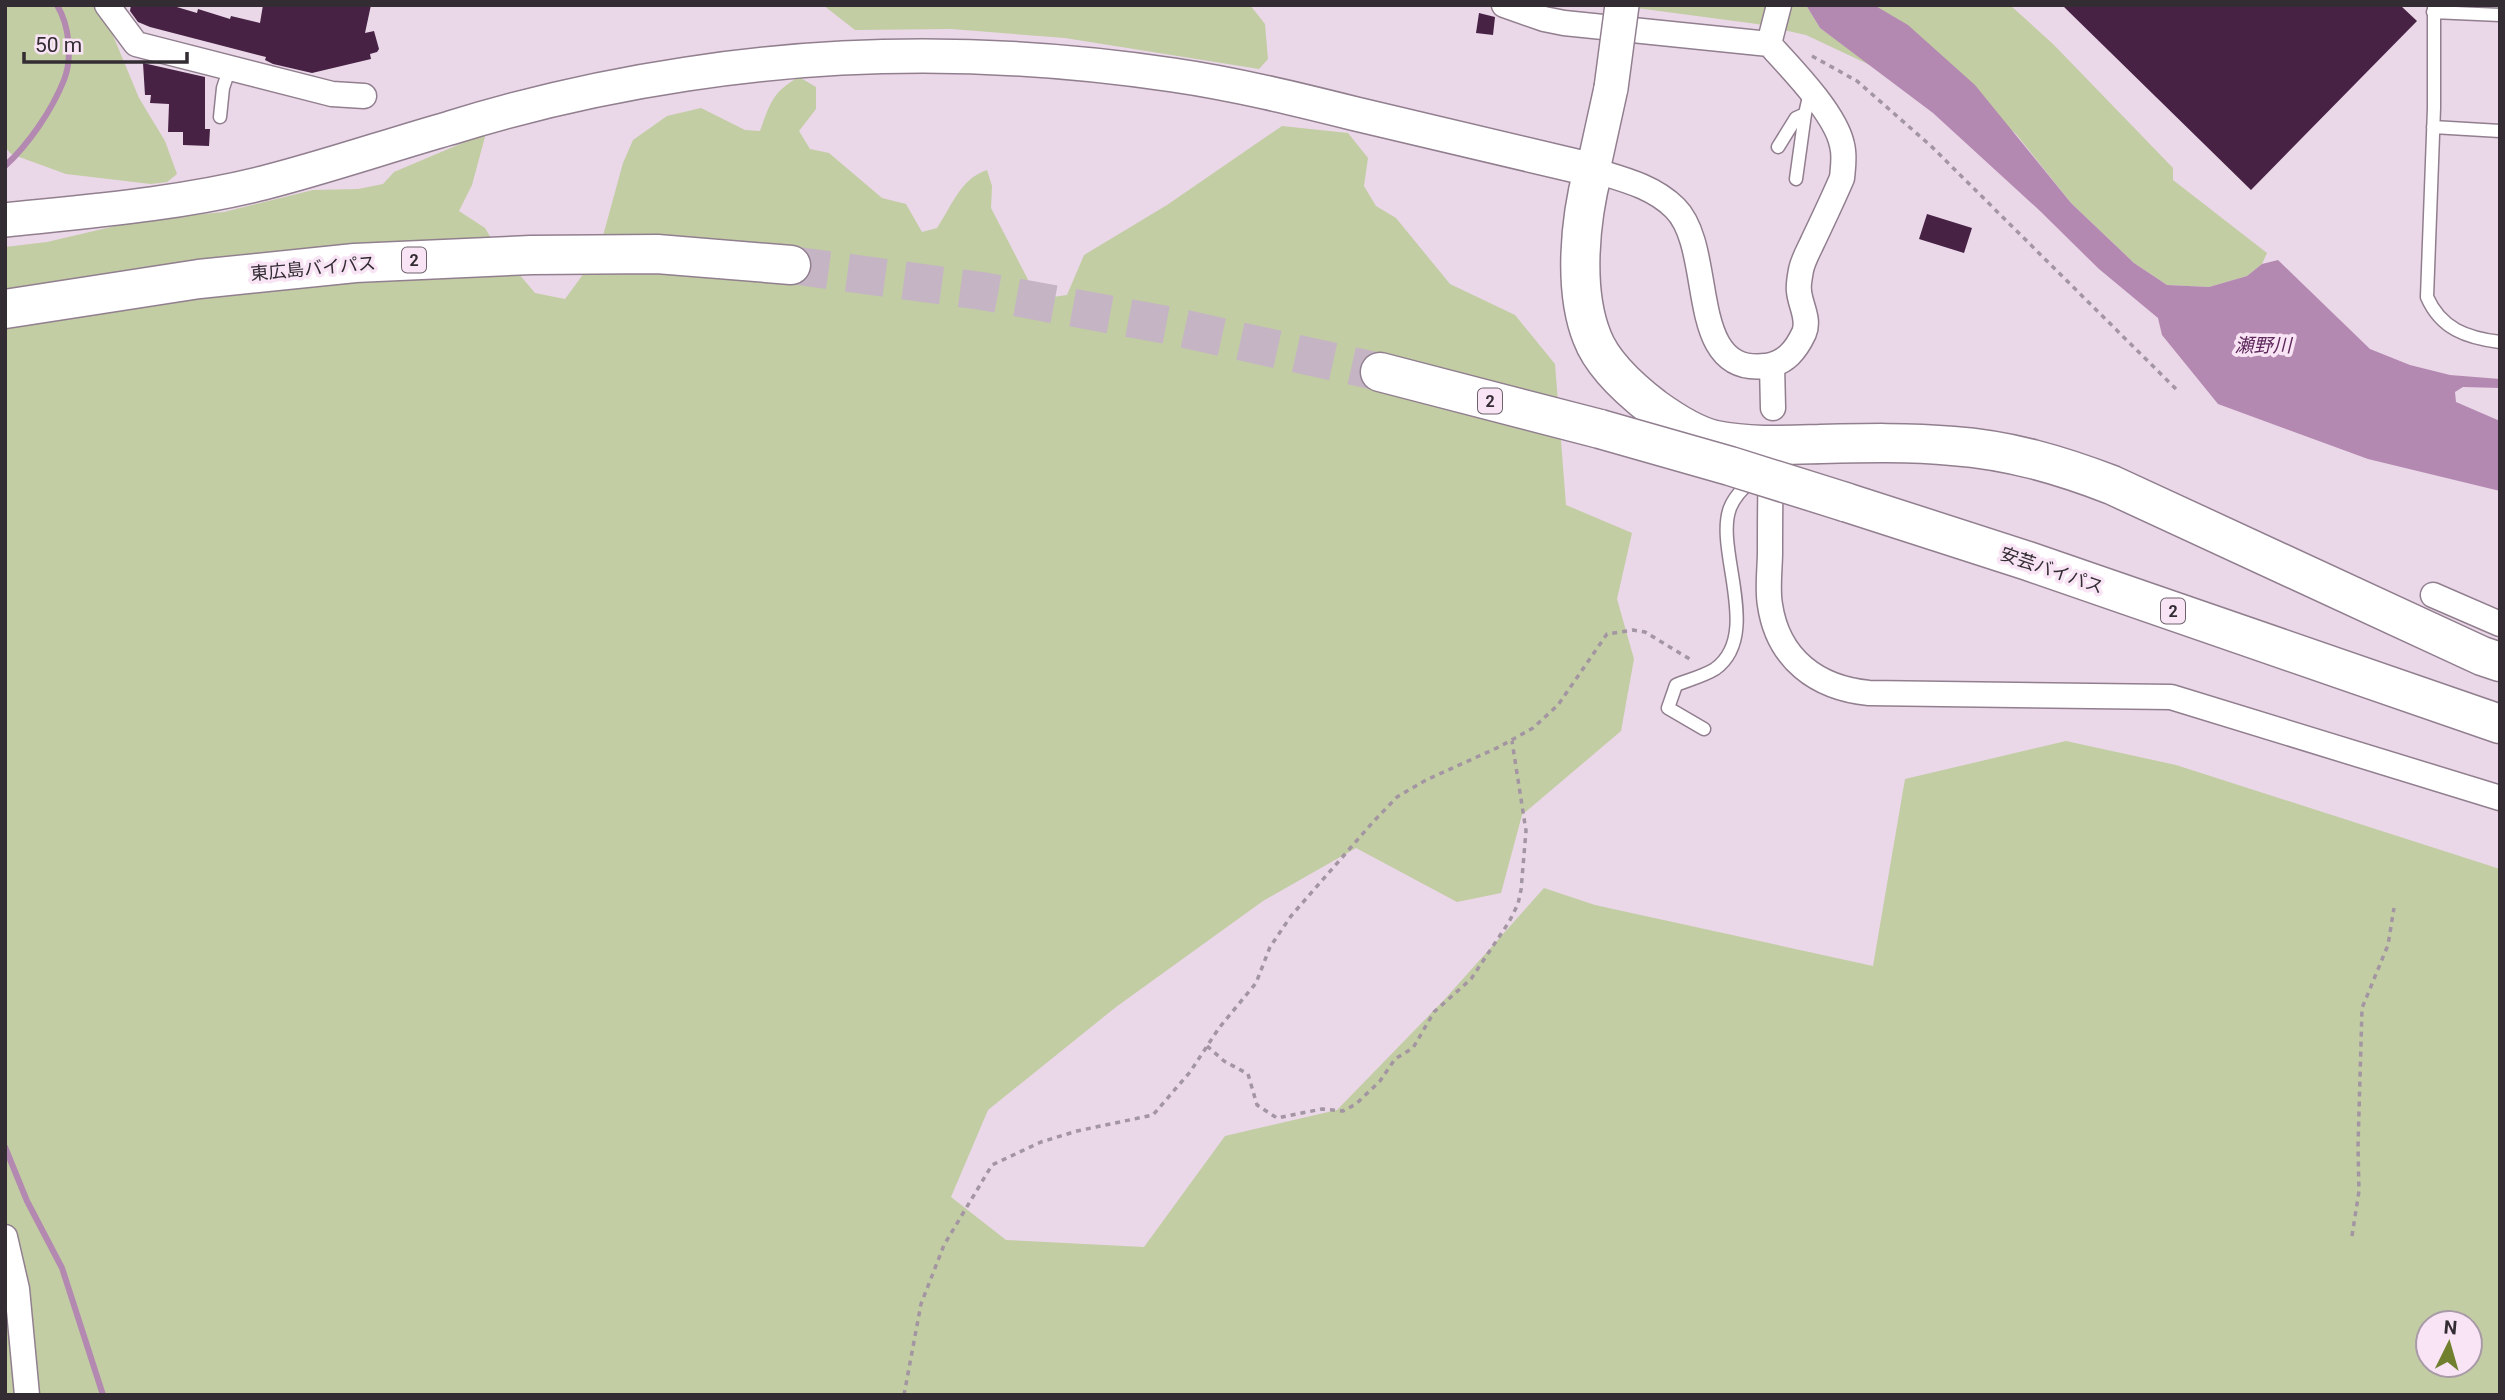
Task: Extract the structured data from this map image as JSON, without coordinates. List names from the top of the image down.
{
  "streets": {
    "highway": ["2", "東広島バイパス", "安芸バイパス"]
  },
  "water": ["瀬野川"],
  "scale_bar": "50 m",
  "north": "top"
}
